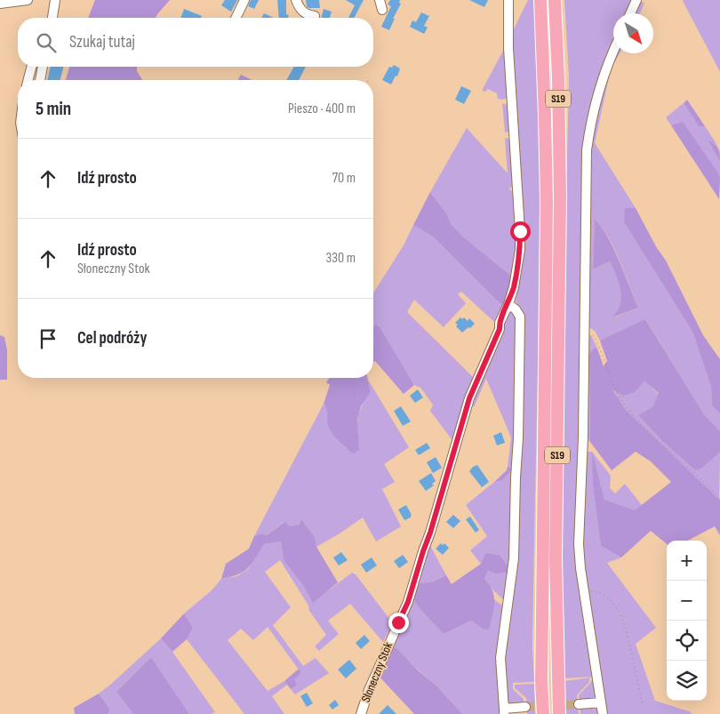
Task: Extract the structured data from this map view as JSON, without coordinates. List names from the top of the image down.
{
  "streets": {
    "highway": ["S19"],
    "street": ["Słoneczny Stok"]
  },
  "north": "bottom right",
  "page": {
    "search": "Szukaj tutaj",
    "heading": ["5 min", "Pieszo · 400 m"],
    "list": [
      ["Idź prosto", "70 m"],
      ["Idź prosto", "Słoneczny Stok", "330 m"],
      "Cel podróży"
    ],
    "map_buttons": ["+", "−"]
  }
}
